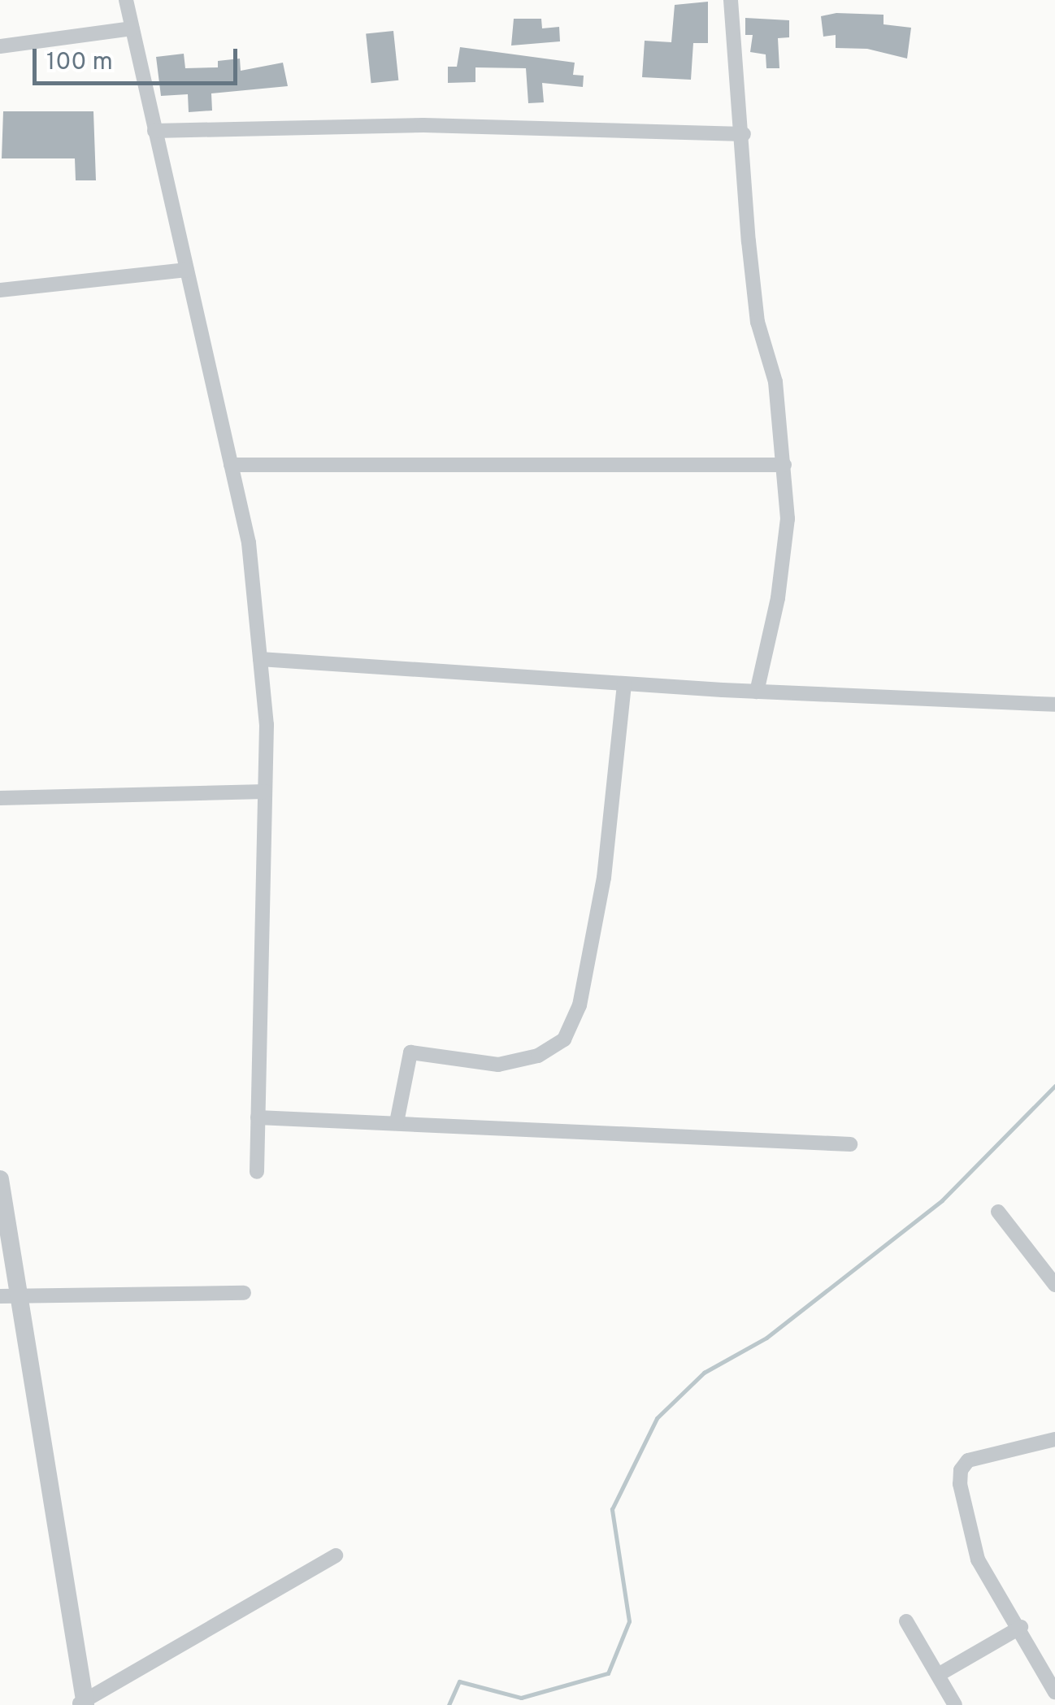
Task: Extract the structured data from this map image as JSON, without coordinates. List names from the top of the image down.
{
  "scale_bar": "100 m"
}
